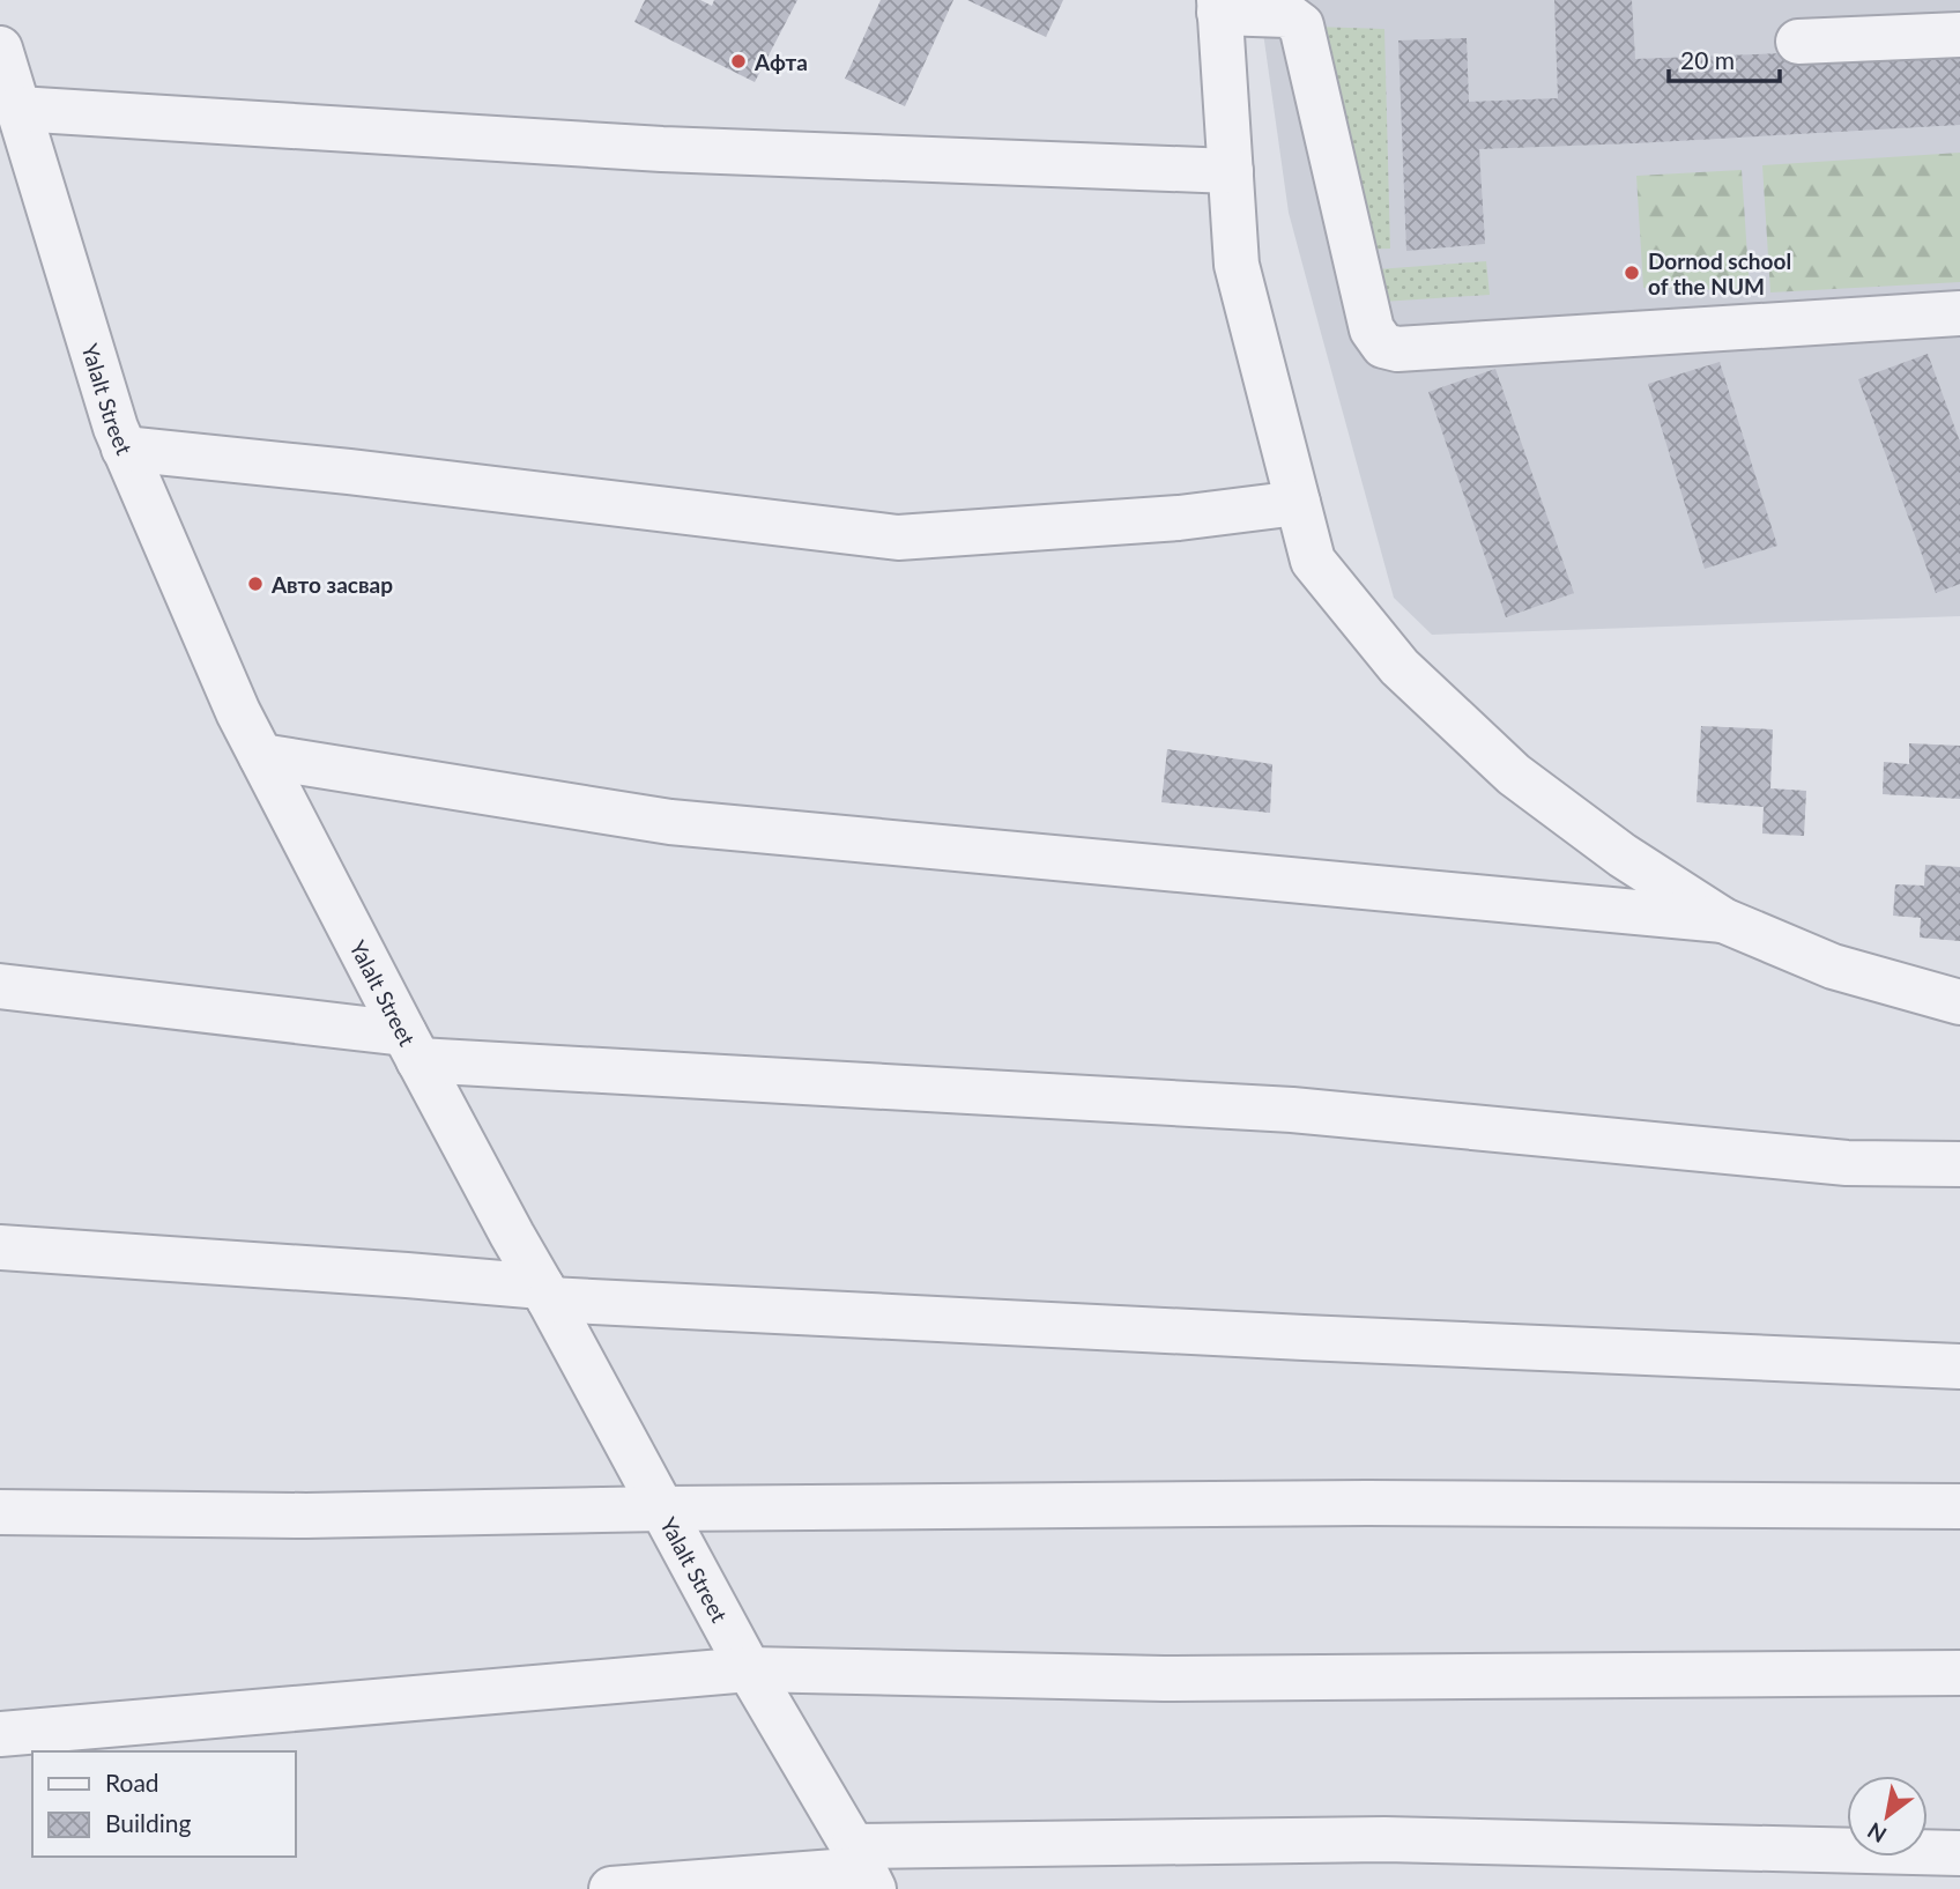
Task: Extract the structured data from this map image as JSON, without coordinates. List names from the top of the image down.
{
  "streets": {
    "street": ["Yalalt Street"]
  },
  "places": ["Афта", "Dornod school of the NUM", "Авто засвар"],
  "legend": ["Road", "Building"],
  "scale_bar": "20 m",
  "north": "bottom left"
}
